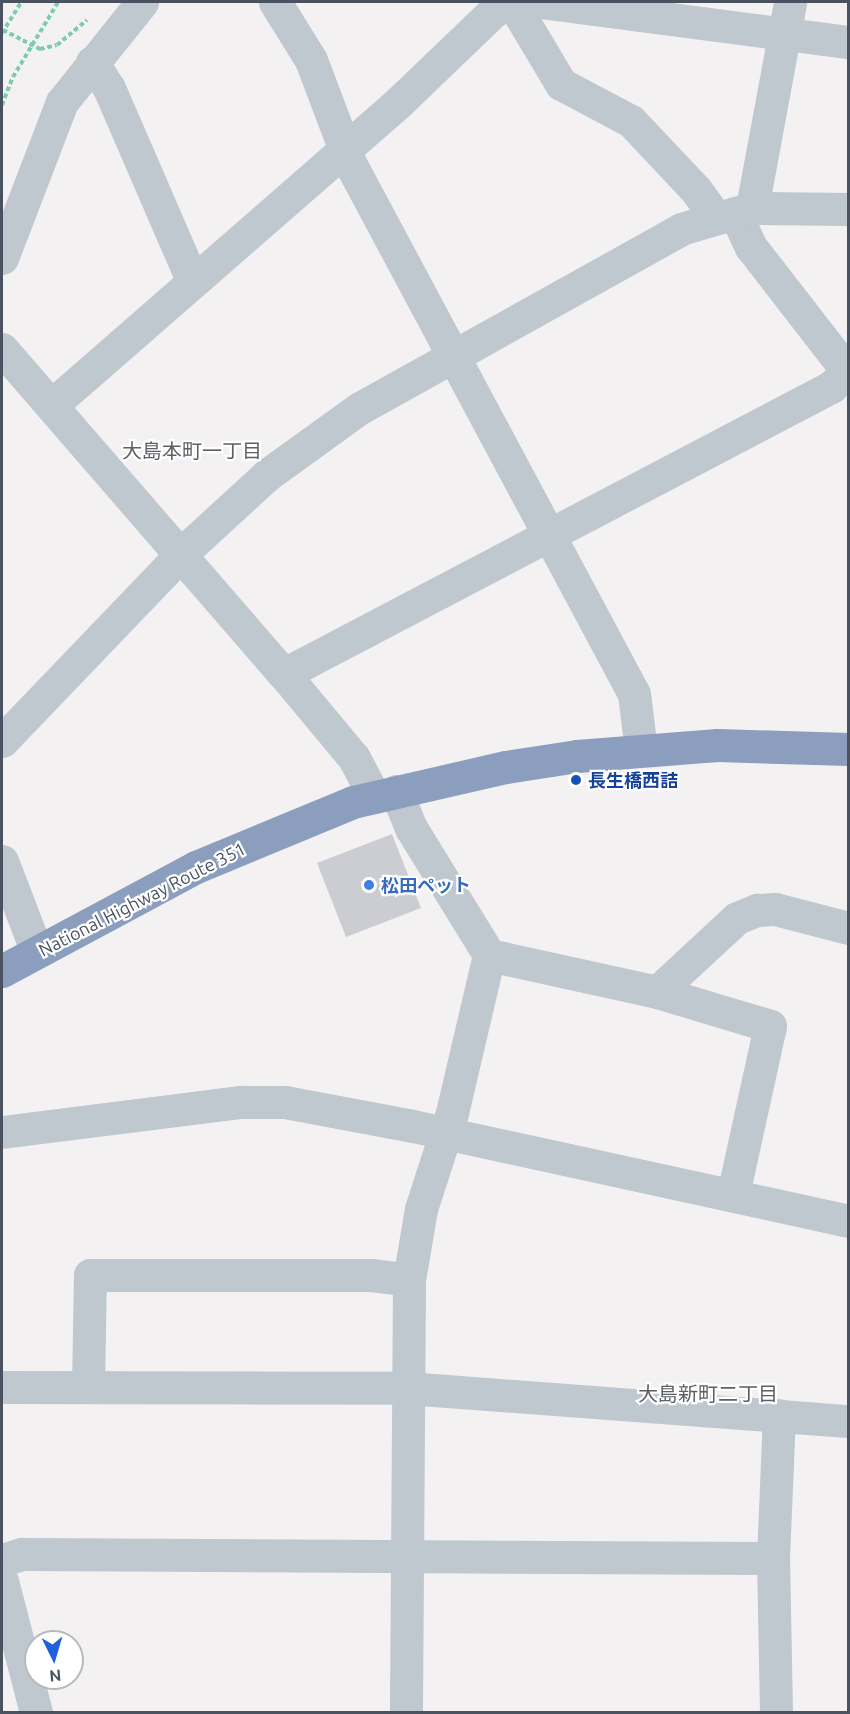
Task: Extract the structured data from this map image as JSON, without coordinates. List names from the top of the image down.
{
  "streets": {
    "highway": ["National Highway Route 351"]
  },
  "districts": ["大島本町一丁目", "大島新町二丁目"],
  "places": ["長生橋西詰", "松田ペット"],
  "north": "bottom"
}
